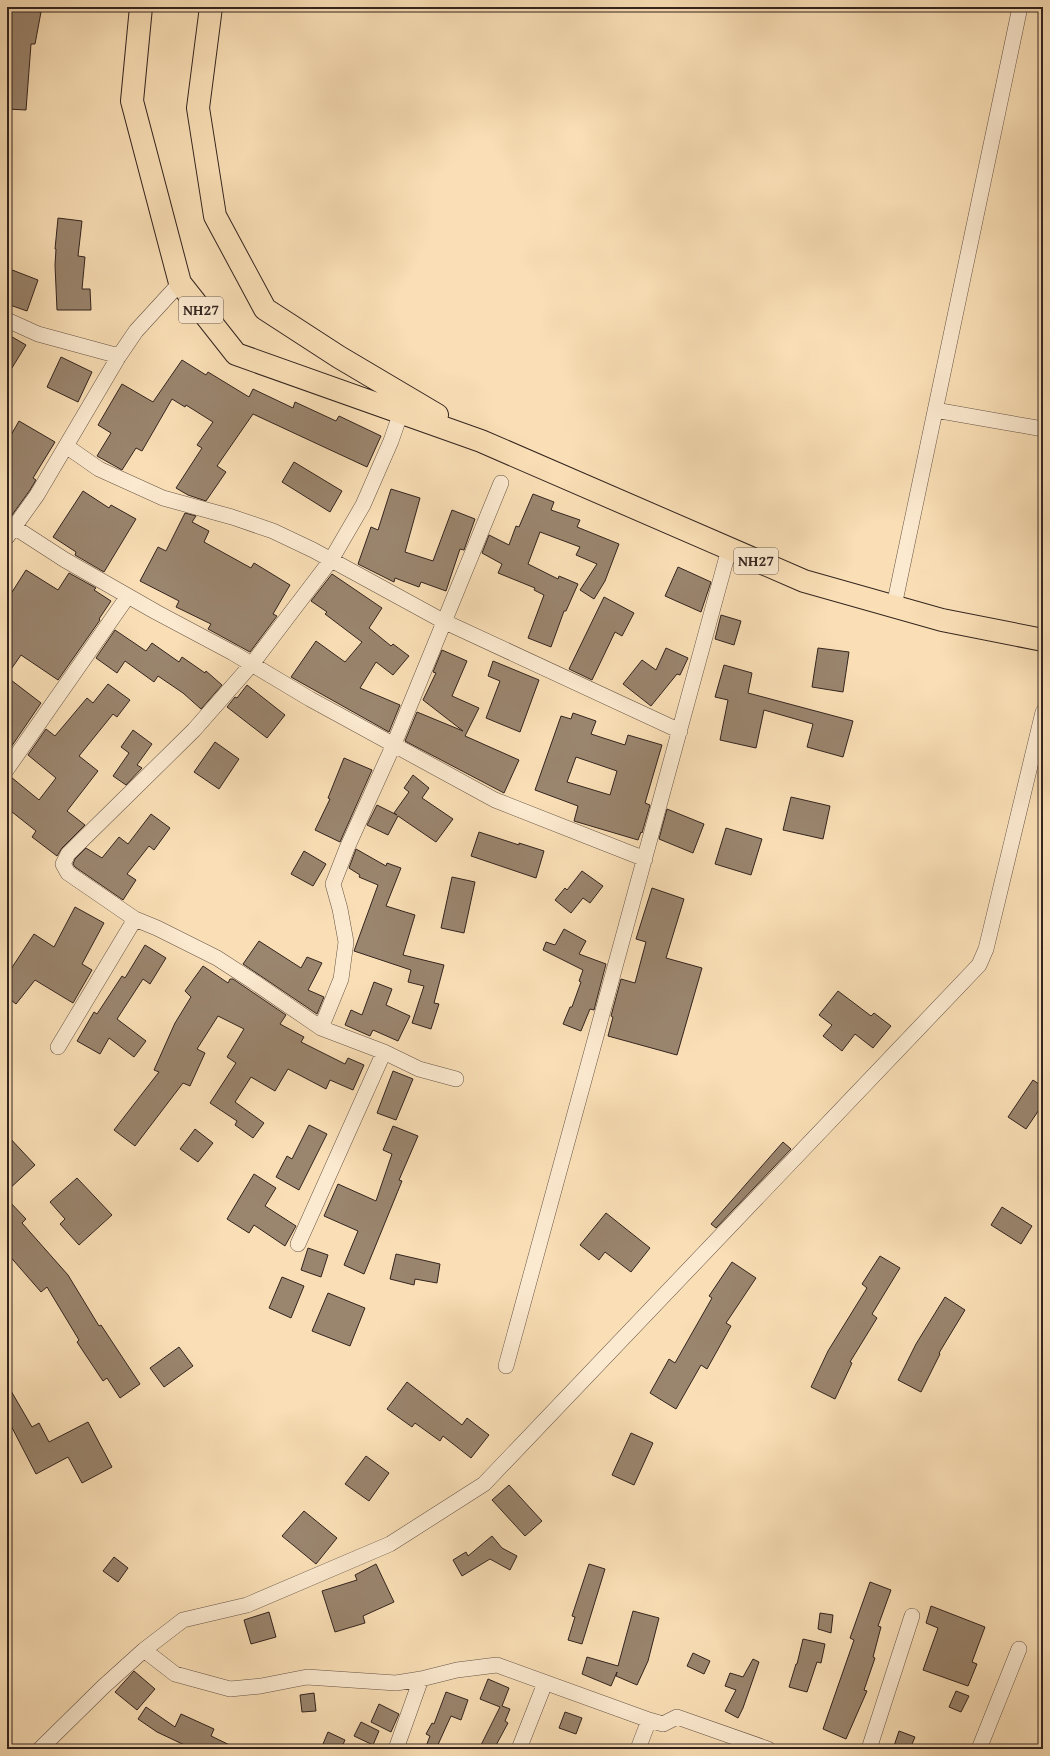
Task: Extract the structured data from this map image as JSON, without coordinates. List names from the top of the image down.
{
  "streets": {
    "highway": ["NH27"]
  }
}
